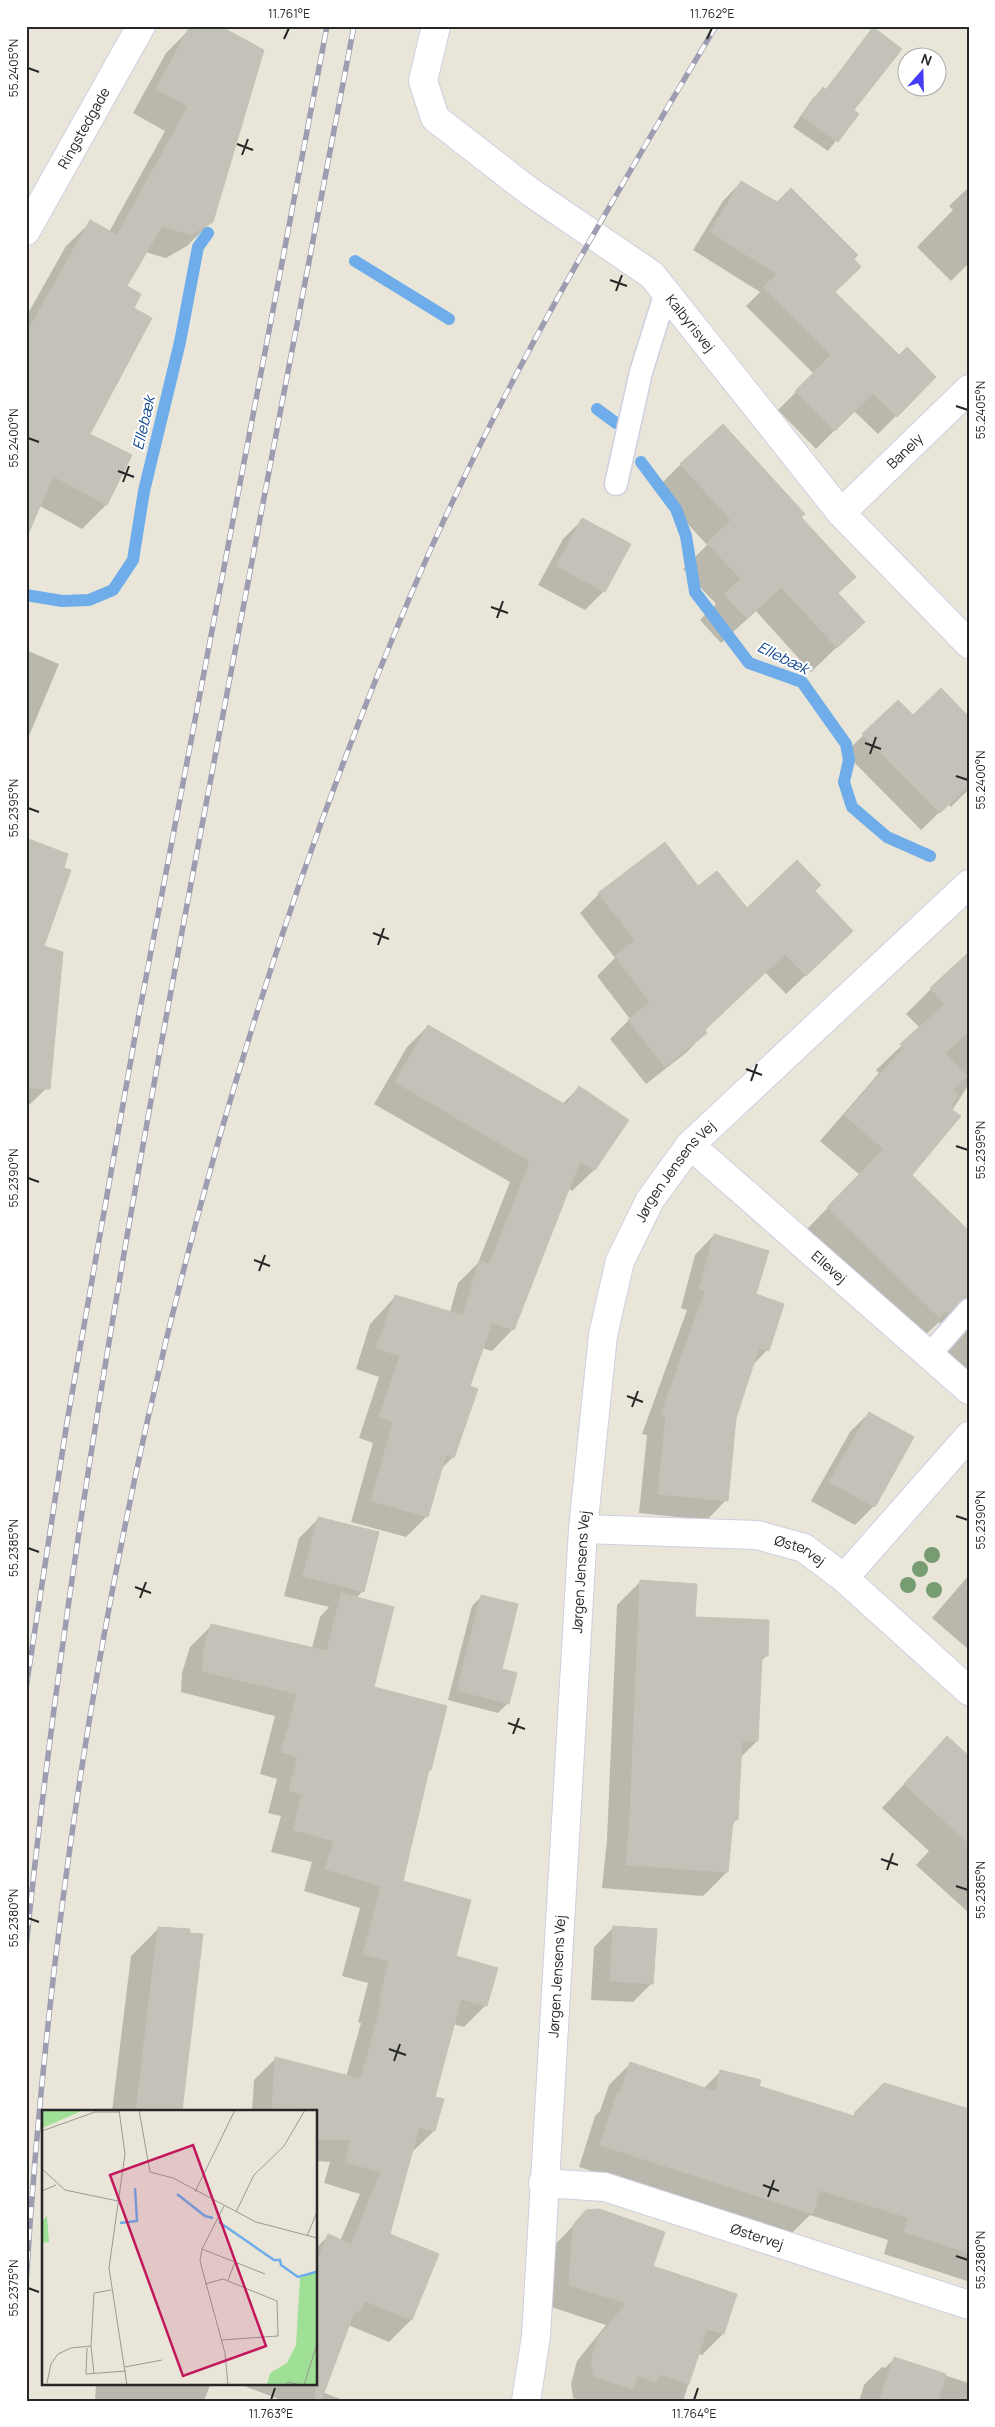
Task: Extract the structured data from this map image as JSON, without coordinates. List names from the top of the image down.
{
  "streets": {
    "street": [
      "Ringstedgade",
      "Kalbyrisvej",
      "Banely",
      "Jørgen Jensens Vej",
      "Ellevej",
      "Østervej"
    ]
  },
  "crossings": [
    ["Kalbyrisvej", "Banely"],
    ["Jørgen Jensens Vej", "Ellevej"],
    ["Jørgen Jensens Vej", "Østervej"]
  ],
  "water": ["Ellebæk"],
  "north": "top",
  "coordinates": [
    "11.761°E",
    "11.762°E",
    "55.2405°N",
    "55.2400°N",
    "55.2395°N",
    "55.2390°N",
    "55.2385°N",
    "55.2380°N",
    "55.2375°N",
    "11.763°E",
    "11.764°E"
  ]
}
